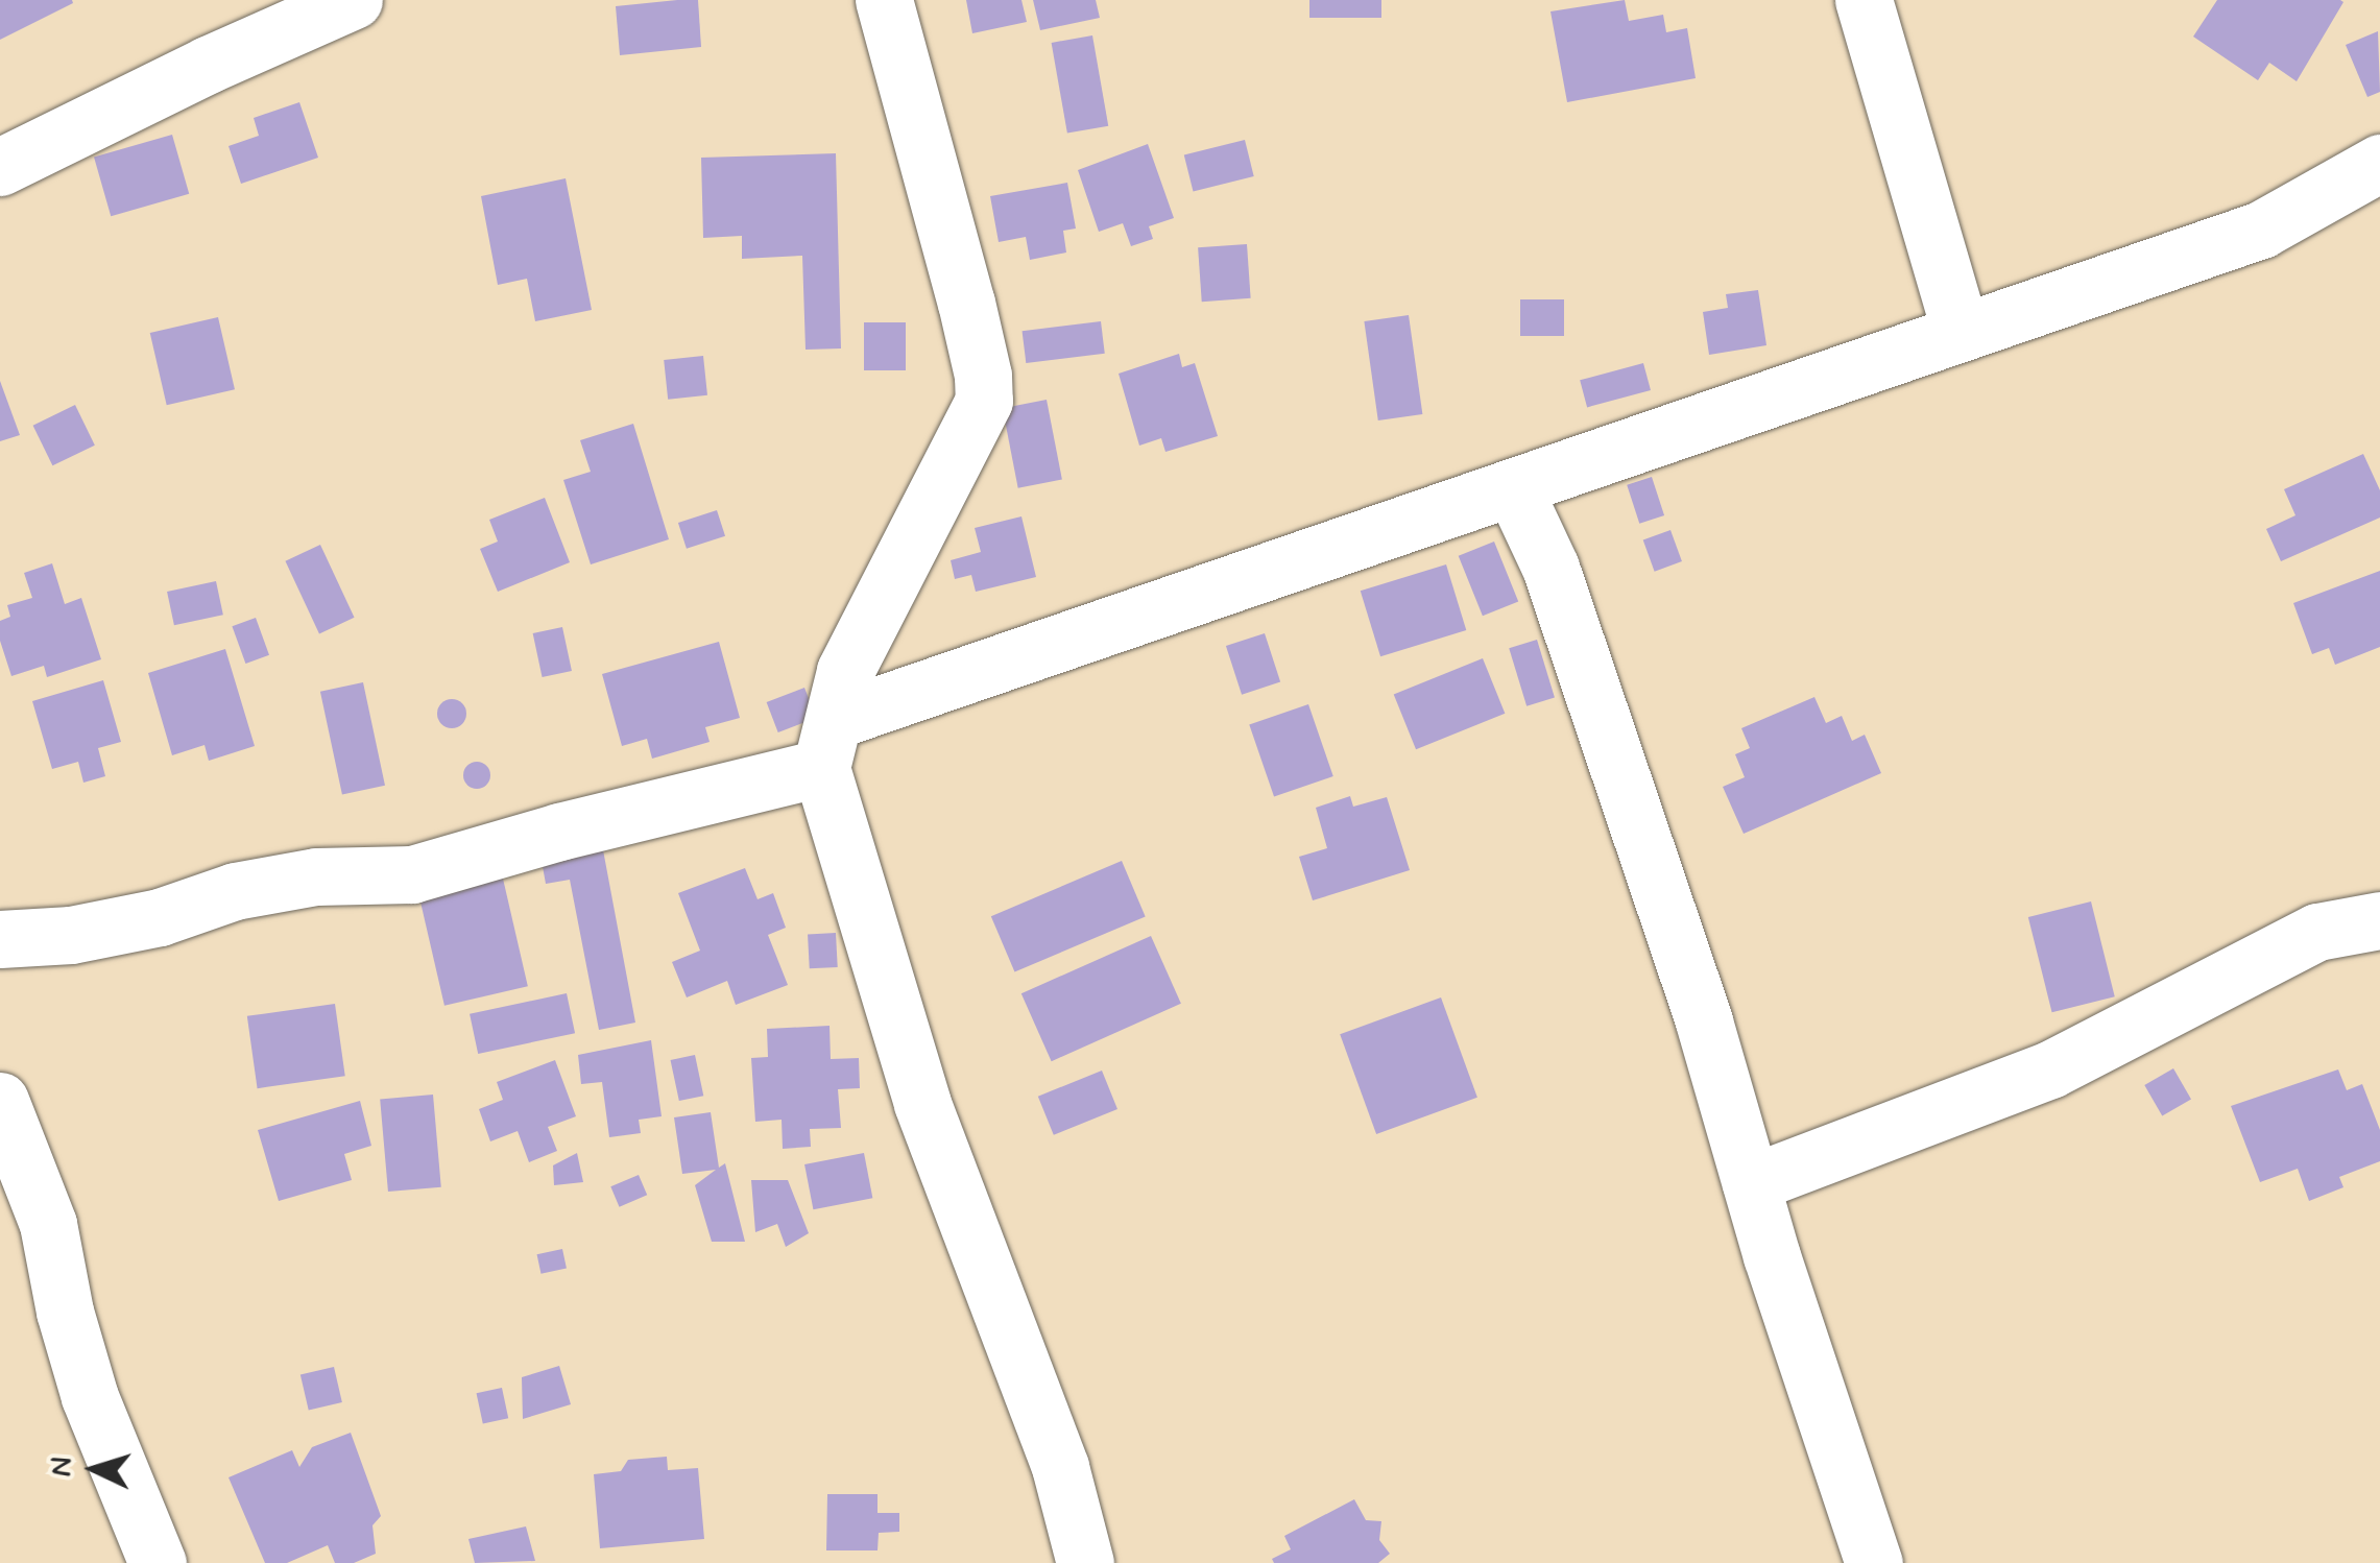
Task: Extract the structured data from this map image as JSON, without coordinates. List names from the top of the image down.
{
  "north": "left"
}
